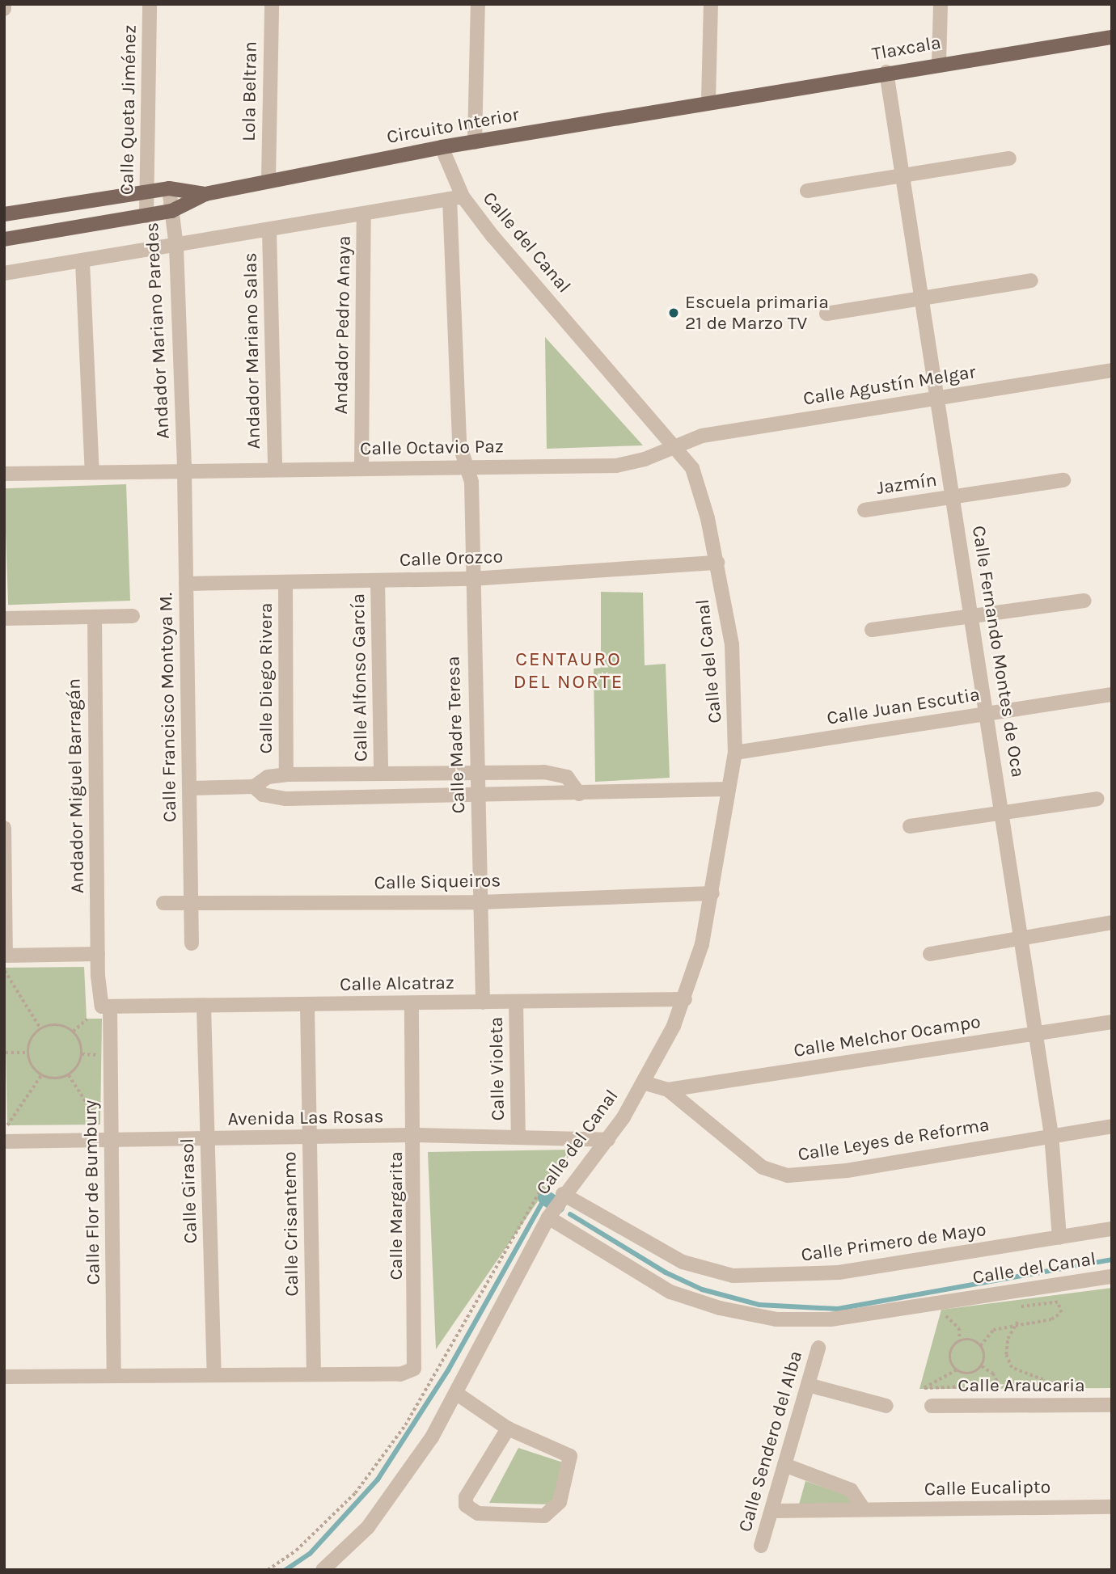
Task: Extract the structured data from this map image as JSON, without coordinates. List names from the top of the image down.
{
  "streets": {
    "main road": ["Tlaxcala", "Circuito Interior"],
    "street": [
      "Lola Beltran",
      "Calle Queta Jiménez",
      "Calle del Canal",
      "Andador Pedro Anaya",
      "Andador Mariano Paredes",
      "Andador Mariano Salas",
      "Calle Agustín Melgar",
      "Calle Octavio Paz",
      "Jazmín",
      "Calle Orozco",
      "Calle Fernando Montes de Oca",
      "Calle Alfonso García",
      "Calle Diego Rivera",
      "Calle Juan Escutia",
      "Calle Francisco Montoya M.",
      "Calle Madre Teresa",
      "Andador Miguel Barragán",
      "Calle Siqueiros",
      "Calle Alcatraz",
      "Calle Melchor Ocampo",
      "Calle Violeta",
      "Avenida Las Rosas",
      "Calle Leyes de Reforma",
      "Calle Girasol",
      "Calle Flor de Bumbury",
      "Calle Margarita",
      "Calle Crisantemo",
      "Calle Primero de Mayo",
      "Calle Araucaria",
      "Calle Sendero del Alba",
      "Calle Eucalipto"
    ]
  },
  "crossings": [
    ["Tlaxcala", "Circuito Interior"],
    ["Tlaxcala", "Calle Fernando Montes de Oca"],
    ["Lola Beltran", "Circuito Interior"],
    ["Calle Queta Jiménez", "Circuito Interior"],
    ["Circuito Interior", "Calle del Canal"],
    ["Circuito Interior", "Andador Mariano Paredes"],
    ["Calle del Canal", "Calle Agustín Melgar"],
    ["Calle del Canal", "Calle Octavio Paz"],
    ["Calle del Canal", "Calle Orozco"],
    ["Calle del Canal", "Calle Juan Escutia"],
    ["Calle del Canal", "Calle Madre Teresa"],
    ["Calle del Canal", "Calle Siqueiros"],
    ["Calle del Canal", "Calle Alcatraz"],
    ["Calle del Canal", "Avenida Las Rosas"],
    ["Calle del Canal", "Calle Leyes de Reforma"],
    ["Calle del Canal", "Calle Primero de Mayo"],
    ["Andador Pedro Anaya", "Calle Octavio Paz"],
    ["Andador Mariano Paredes", "Calle Octavio Paz"],
    ["Andador Mariano Paredes", "Calle Francisco Montoya M."],
    ["Andador Mariano Salas", "Calle Octavio Paz"],
    ["Calle Agustín Melgar", "Calle Octavio Paz"],
    ["Calle Agustín Melgar", "Calle Fernando Montes de Oca"],
    ["Calle Octavio Paz", "Calle Francisco Montoya M."],
    ["Calle Octavio Paz", "Calle Madre Teresa"],
    ["Jazmín", "Calle Fernando Montes de Oca"],
    ["Calle Orozco", "Calle Alfonso García"],
    ["Calle Orozco", "Calle Diego Rivera"],
    ["Calle Orozco", "Calle Francisco Montoya M."],
    ["Calle Orozco", "Calle Madre Teresa"],
    ["Calle Fernando Montes de Oca", "Calle Juan Escutia"],
    ["Calle Fernando Montes de Oca", "Calle Melchor Ocampo"],
    ["Calle Fernando Montes de Oca", "Calle Leyes de Reforma"],
    ["Calle Fernando Montes de Oca", "Calle Primero de Mayo"],
    ["Calle Francisco Montoya M.", "Calle Siqueiros"],
    ["Calle Madre Teresa", "Calle Siqueiros"],
    ["Calle Madre Teresa", "Calle Alcatraz"],
    ["Andador Miguel Barragán", "Calle Alcatraz"],
    ["Andador Miguel Barragán", "Calle Flor de Bumbury"],
    ["Calle Alcatraz", "Calle Violeta"],
    ["Calle Alcatraz", "Calle Girasol"],
    ["Calle Alcatraz", "Calle Flor de Bumbury"],
    ["Calle Alcatraz", "Calle Margarita"],
    ["Calle Alcatraz", "Calle Crisantemo"],
    ["Calle Melchor Ocampo", "Calle Leyes de Reforma"],
    ["Calle Violeta", "Avenida Las Rosas"],
    ["Avenida Las Rosas", "Calle Girasol"],
    ["Avenida Las Rosas", "Calle Flor de Bumbury"],
    ["Avenida Las Rosas", "Calle Margarita"],
    ["Avenida Las Rosas", "Calle Crisantemo"],
    ["Calle Margarita", "Calle Crisantemo"],
    ["Calle Sendero del Alba", "Calle Eucalipto"]
  ],
  "districts": ["CENTAURO DEL NORTE"],
  "places": ["Escuela primaria 21 de Marzo TV"]
}
